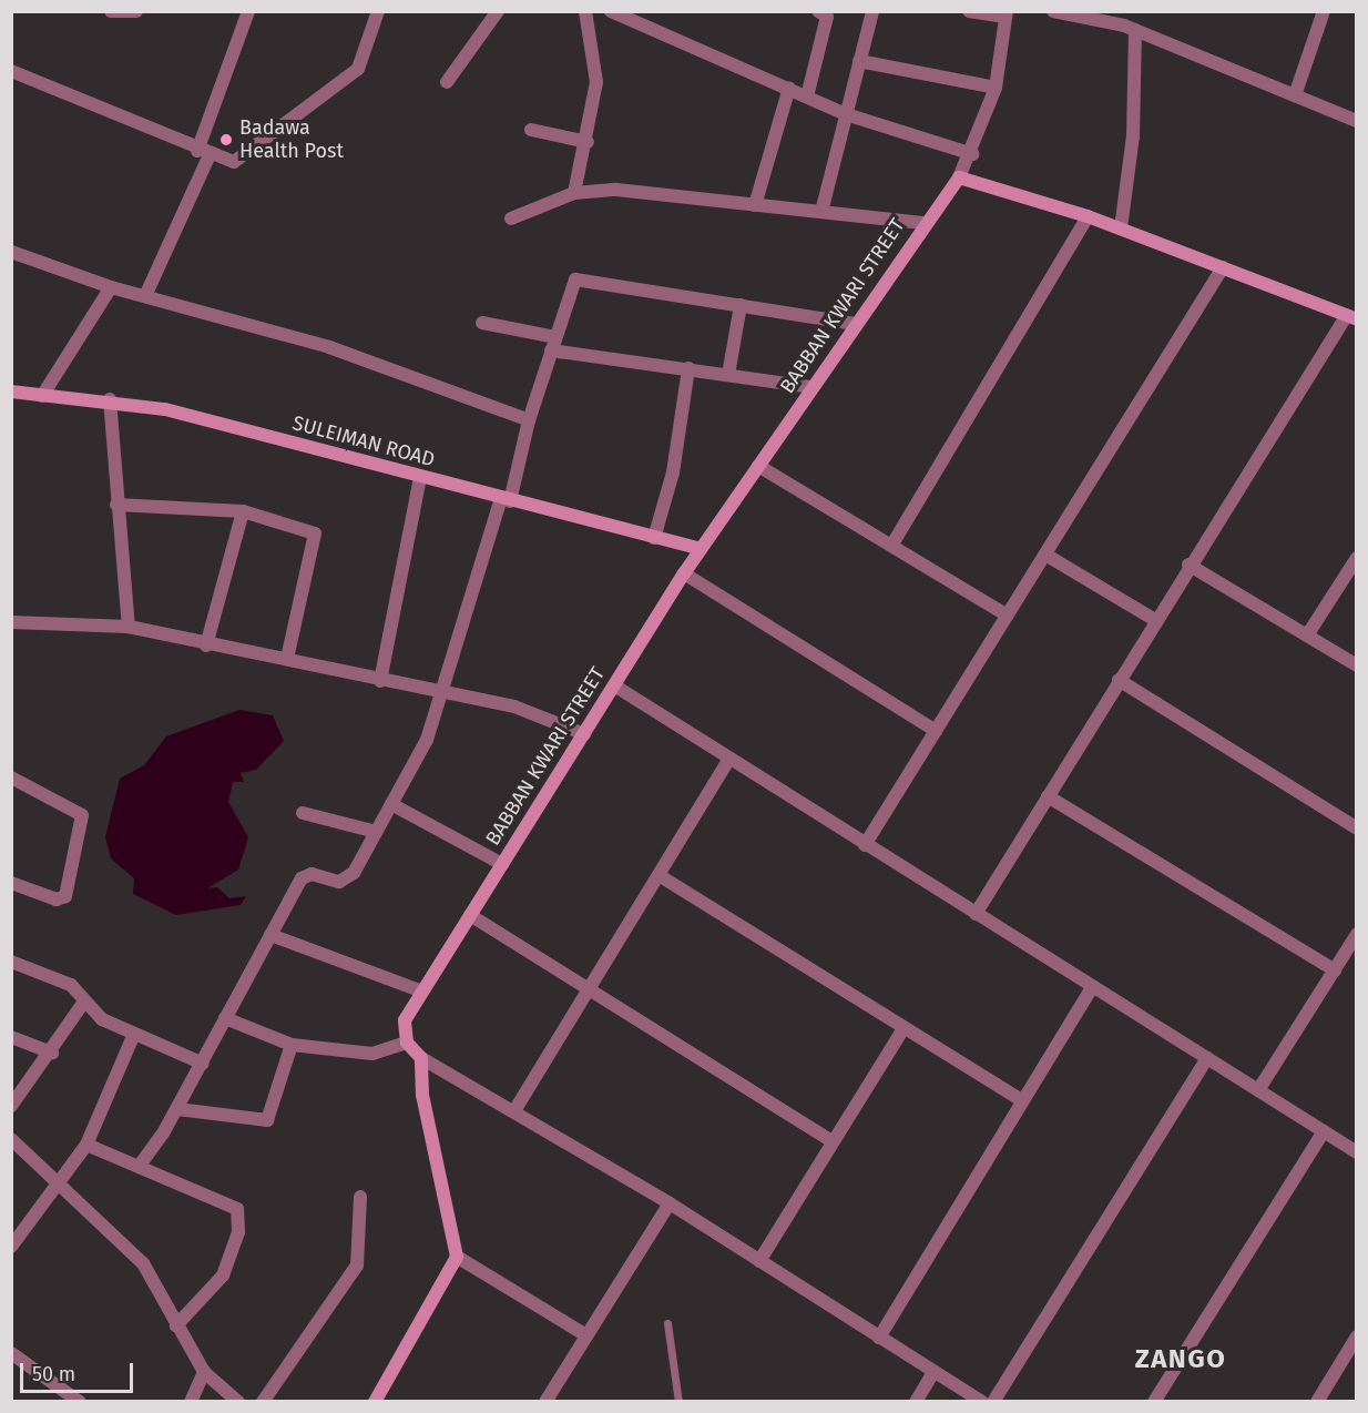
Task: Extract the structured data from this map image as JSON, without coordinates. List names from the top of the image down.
{
  "streets": {
    "street": ["BABBAN KWARI STREET", "SULEIMAN ROAD"]
  },
  "crossings": [
    ["BABBAN KWARI STREET", "SULEIMAN ROAD"]
  ],
  "districts": ["ZANGO"],
  "places": ["Badawa Health Post"],
  "scale_bar": "50 m"
}
